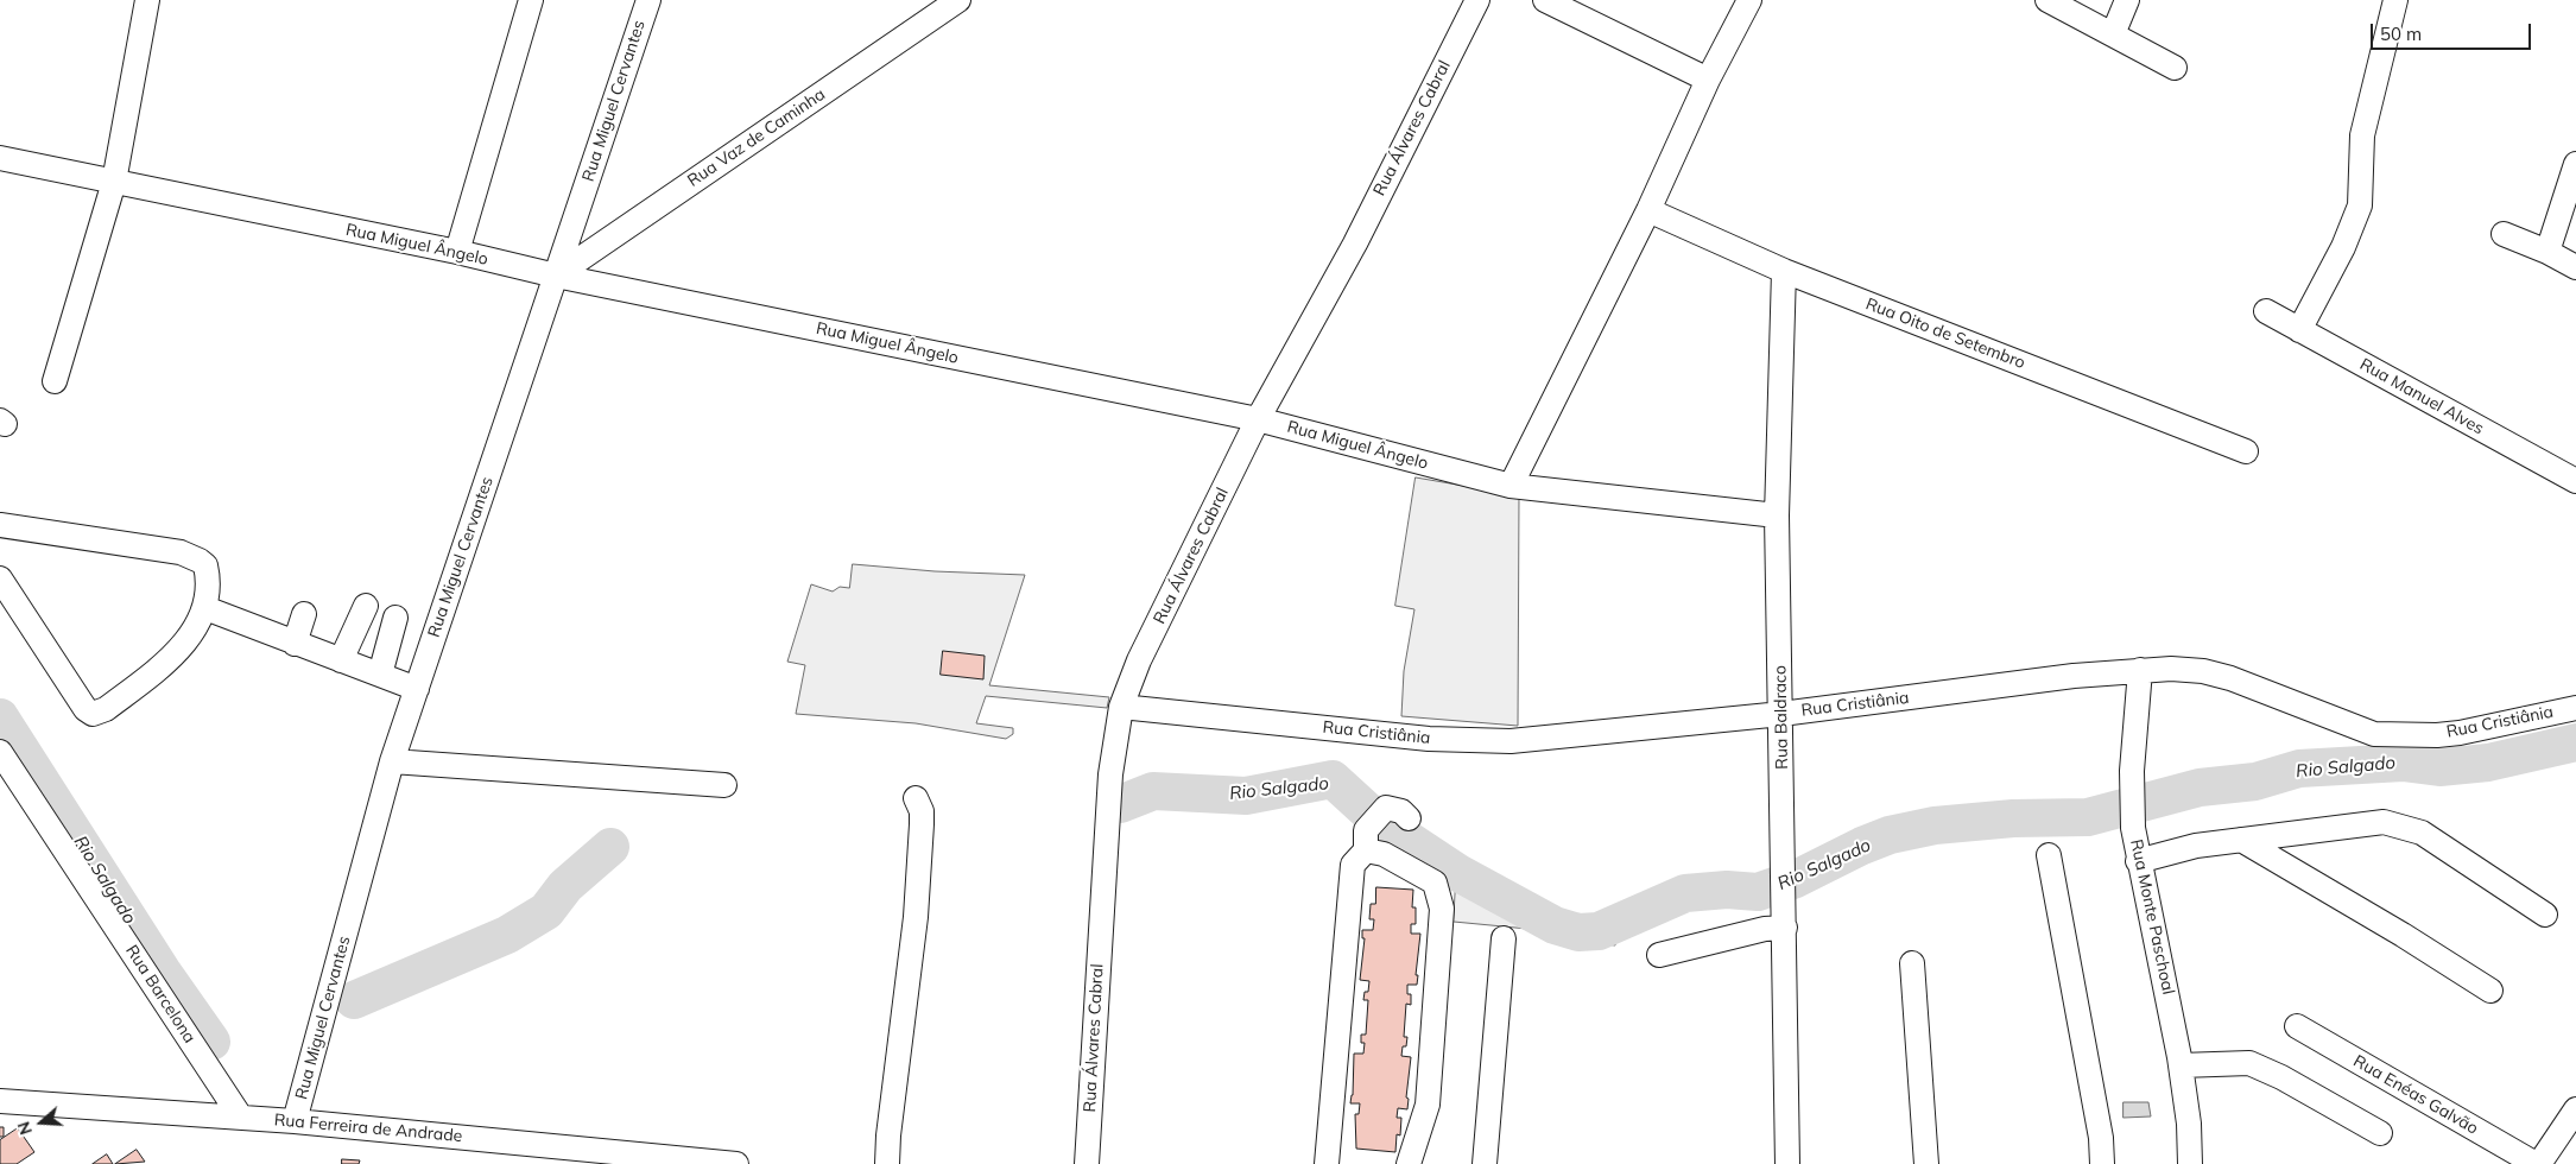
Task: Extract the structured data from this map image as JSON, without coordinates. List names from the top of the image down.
{
  "streets": {
    "street": [
      "Rua Miguel Cervantes",
      "Rua Álvares Cabral",
      "Rua Vaz de Caminha",
      "Rua Miguel Ângelo",
      "Rua Oito de Setembro",
      "Rua Manuel Alves",
      "Rua Cristiânia",
      "Rua Baldraco",
      "Rua Monte Paschoal",
      "Rua Barcelona",
      "Rua Enéas Galvão",
      "Rua Ferreira de Andrade"
    ]
  },
  "crossings": [
    ["Rua Miguel Cervantes", "Rua Vaz de Caminha"],
    ["Rua Miguel Cervantes", "Rua Miguel Ângelo"],
    ["Rua Miguel Cervantes", "Rua Ferreira de Andrade"],
    ["Rua Álvares Cabral", "Rua Miguel Ângelo"],
    ["Rua Álvares Cabral", "Rua Cristiânia"],
    ["Rua Vaz de Caminha", "Rua Miguel Ângelo"],
    ["Rua Miguel Ângelo", "Rua Baldraco"],
    ["Rua Oito de Setembro", "Rua Baldraco"],
    ["Rua Cristiânia", "Rua Baldraco"],
    ["Rua Cristiânia", "Rua Monte Paschoal"],
    ["Rua Barcelona", "Rua Ferreira de Andrade"]
  ],
  "water": ["Rio Salgado"],
  "scale_bar": "50 m",
  "north": "left"
}
